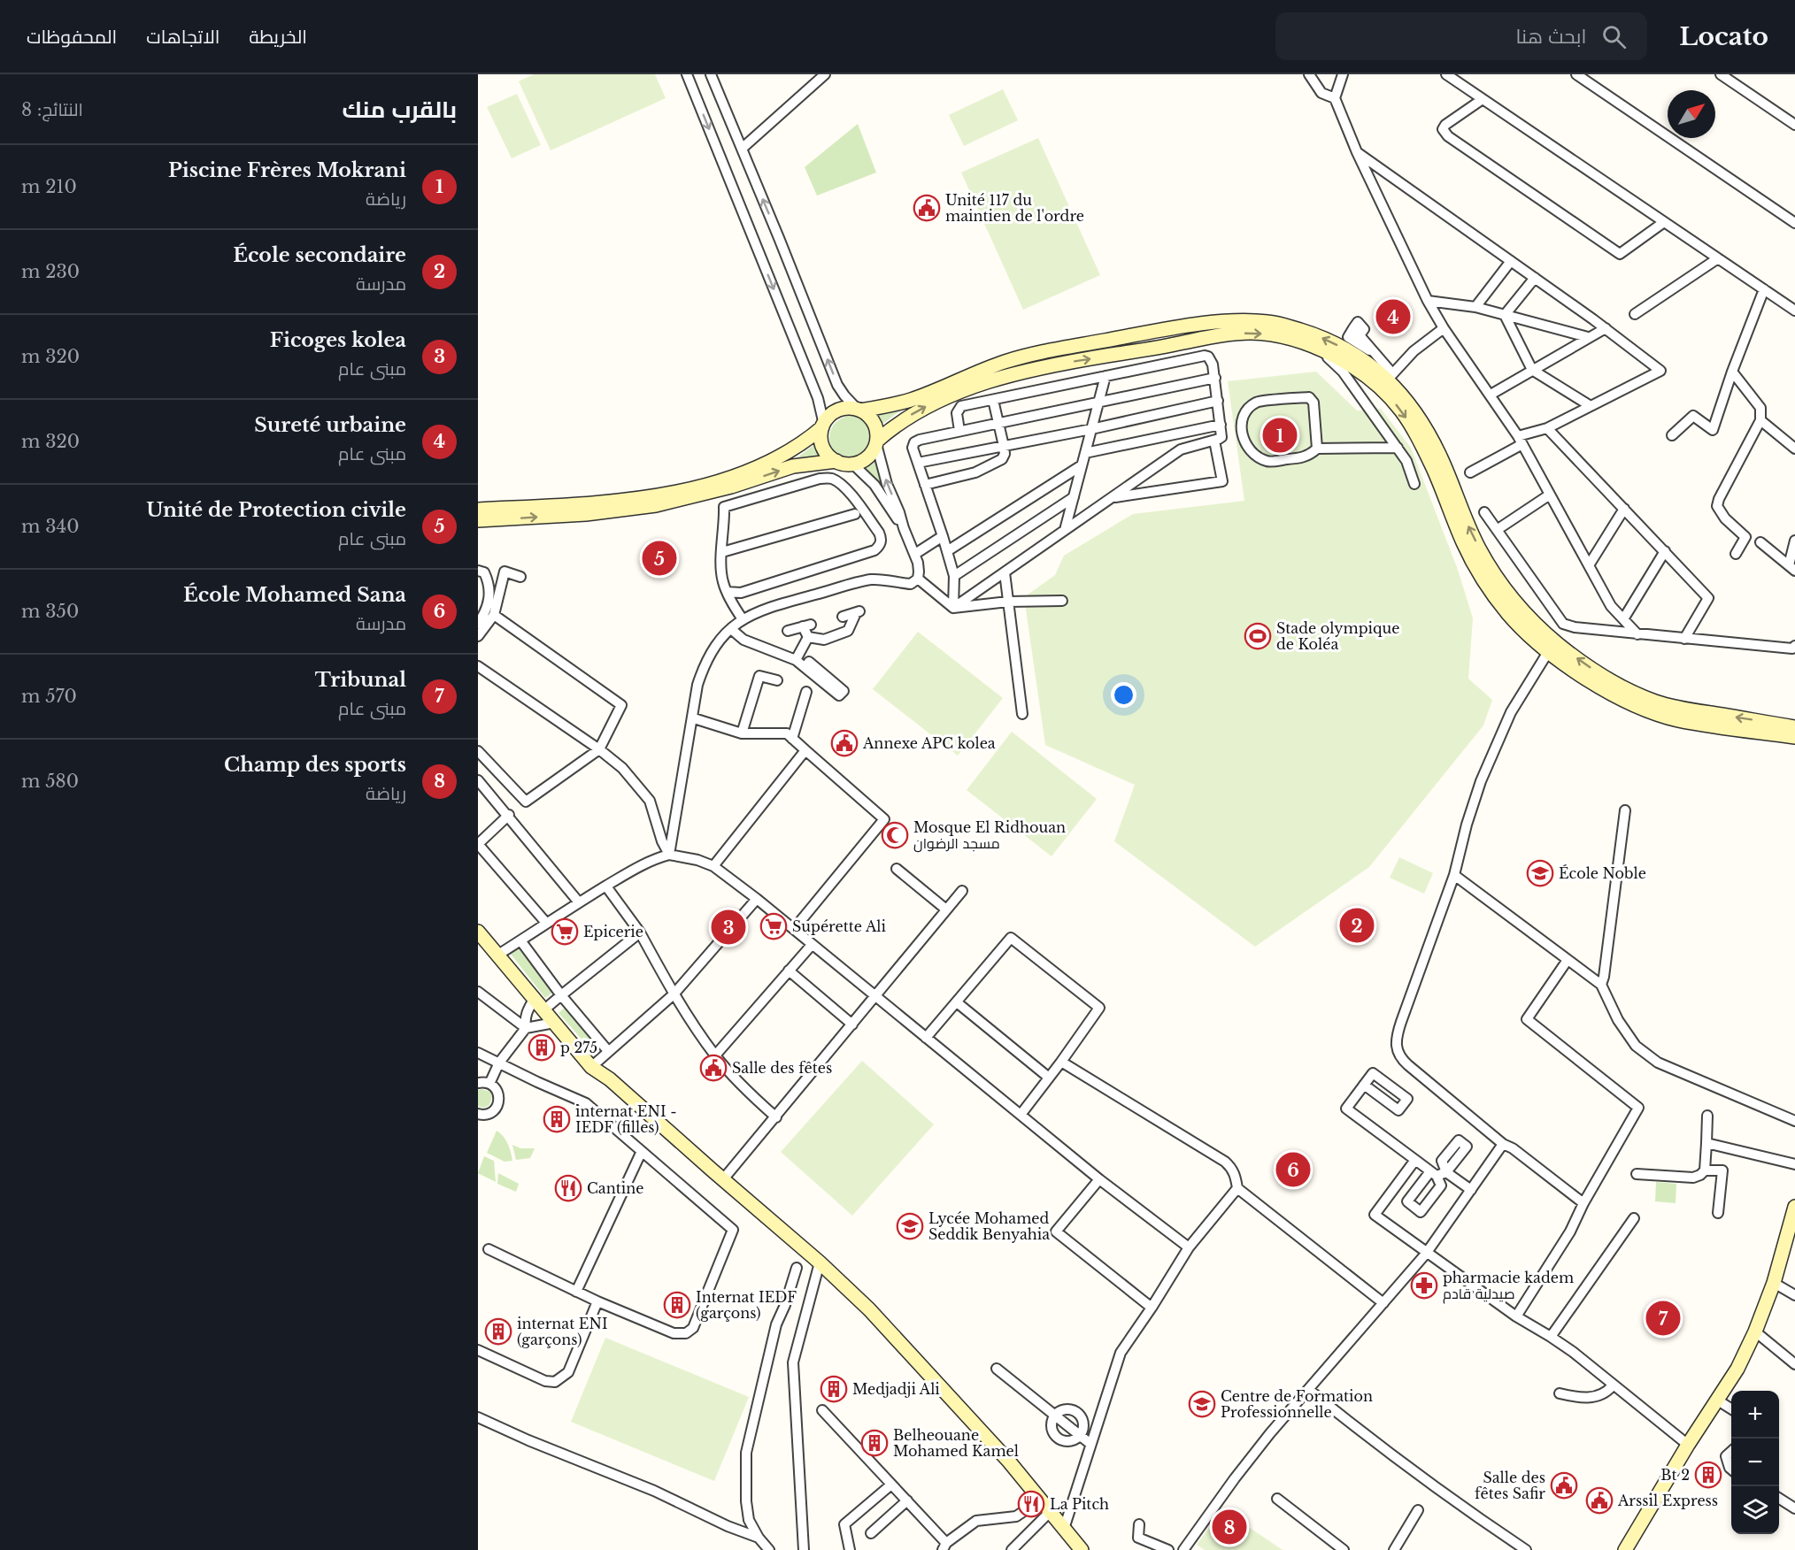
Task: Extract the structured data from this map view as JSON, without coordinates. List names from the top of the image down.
{
  "places": {
    "public building": [
      "Unité 117 du maintien de l'ordre",
      "Annexe APC kolea",
      "Salle des fêtes",
      "Salle des fêtes Safir",
      "Arssil Express"
    ],
    "sports": ["Stade olympique de Koléa"],
    "mosque": ["Mosque El Ridhouan مسجد الرضوان"],
    "school or university": ["École Noble", "Lycée Mohamed Seddik Benyahia", "Centre de Formation Professionnelle"],
    "supermarket": ["Supérette Ali", "Epicerie"],
    "building": [
      "p 275",
      "internat ENI - IEDF (filles)",
      "Internat IEDF (garçons)",
      "internat ENI (garçons)",
      "Medjadji Ali",
      "Belheouane Mohamed Kamel",
      "Bt 2"
    ],
    "restaurant": ["Cantine", "La Pitch"],
    "pharmacy": ["pharmacie kadem صيدلية قادم"]
  },
  "north": "top right",
  "page": {
    "header": "Locato",
    "search": "ابحث هنا",
    "nav": ["الخريطة", "الاتجاهات", "المحفوظات"],
    "heading": ["بالقرب منك", "النتائج: 8"],
    "list": [
      {
        "mark": "1",
        "name": "Piscine Frères Mokrani",
        "note": "رياضة",
        "value": "210 m"
      },
      {
        "mark": "2",
        "name": "École secondaire",
        "note": "مدرسة",
        "value": "230 m"
      },
      {
        "mark": "3",
        "name": "Ficoges kolea",
        "note": "مبنى عام",
        "value": "320 m"
      },
      {
        "mark": "4",
        "name": "Sureté urbaine",
        "note": "مبنى عام",
        "value": "320 m"
      },
      {
        "mark": "5",
        "name": "Unité de Protection civile",
        "note": "مبنى عام",
        "value": "340 m"
      },
      {
        "mark": "6",
        "name": "École Mohamed Sana",
        "note": "مدرسة",
        "value": "350 m"
      },
      {
        "mark": "7",
        "name": "Tribunal",
        "note": "مبنى عام",
        "value": "570 m"
      },
      {
        "mark": "8",
        "name": "Champ des sports",
        "note": "رياضة",
        "value": "580 m"
      }
    ],
    "pins": [
      "4",
      "1",
      "5",
      "2",
      "3",
      "6",
      "7",
      "8"
    ],
    "map_buttons": ["+", "−"]
  }
}
